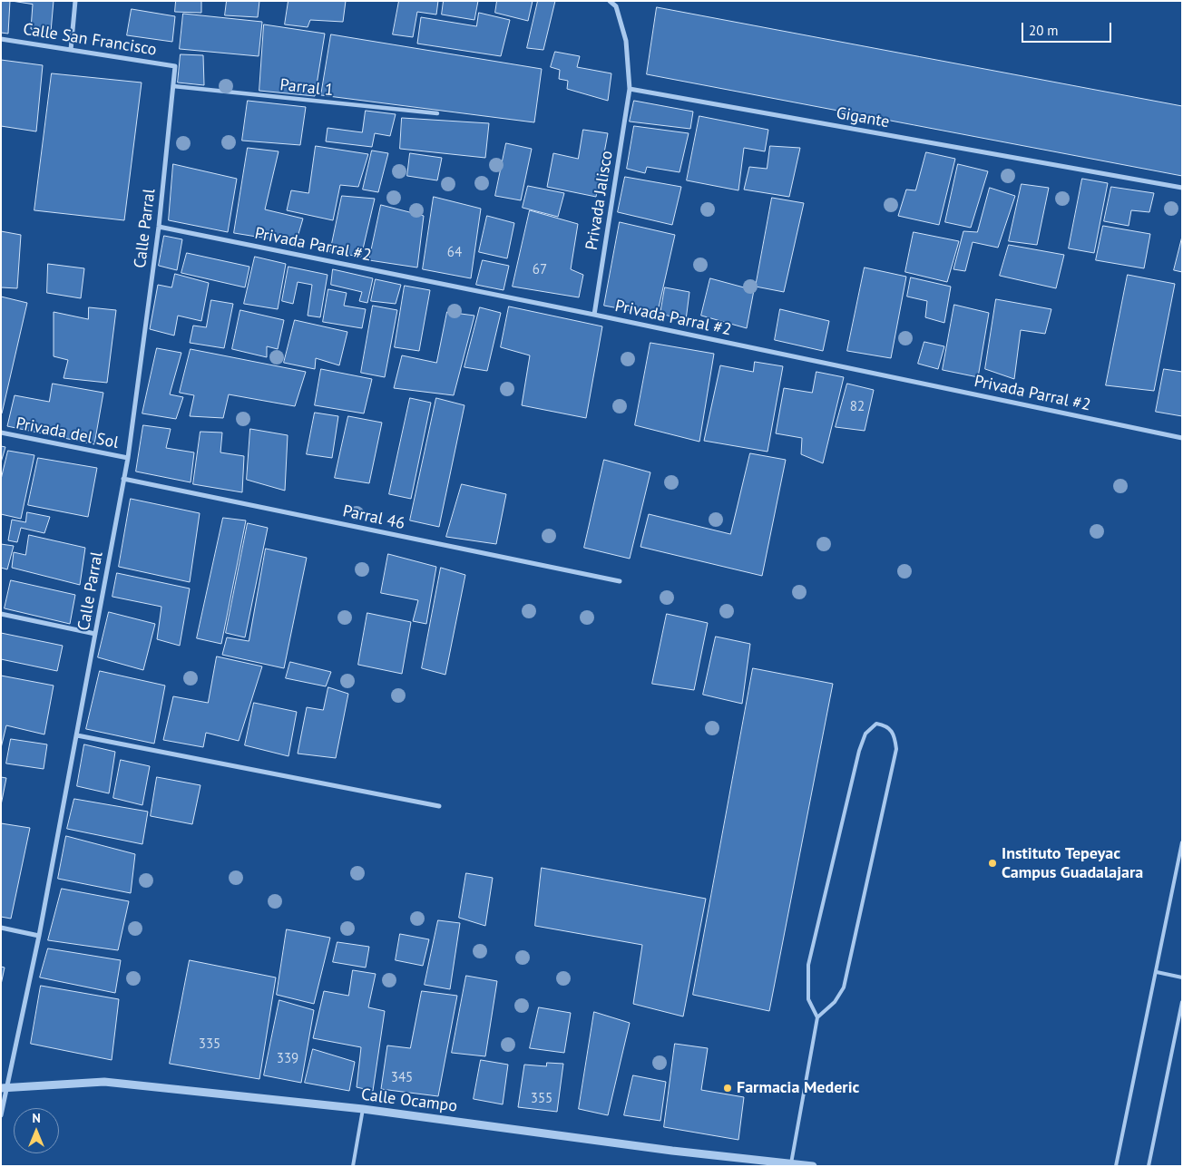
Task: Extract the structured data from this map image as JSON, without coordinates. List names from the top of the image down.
{
  "streets": {
    "street": [
      "Calle San Francisco",
      "Parral 1",
      "Gigante",
      "Privada Jalisco",
      "Calle Parral",
      "Privada Parral #2",
      "Privada del Sol",
      "Parral 46",
      "Calle Ocampo"
    ]
  },
  "crossings": [
    ["Calle San Francisco", "Calle Parral"],
    ["Parral 1", "Calle Parral"],
    ["Gigante", "Privada Jalisco"],
    ["Privada Jalisco", "Privada Parral #2"],
    ["Calle Parral", "Privada Parral #2"],
    ["Calle Parral", "Privada del Sol"],
    ["Calle Parral", "Parral 46"],
    ["Calle Parral", "Calle Ocampo"]
  ],
  "places": ["Instituto Tepeyac Campus Guadalajara", "Farmacia Mederic"],
  "house_numbers": [
    "64",
    "67",
    "82",
    "335",
    "339",
    "345",
    "355"
  ],
  "scale_bar": "20 m",
  "north": "top"
}
